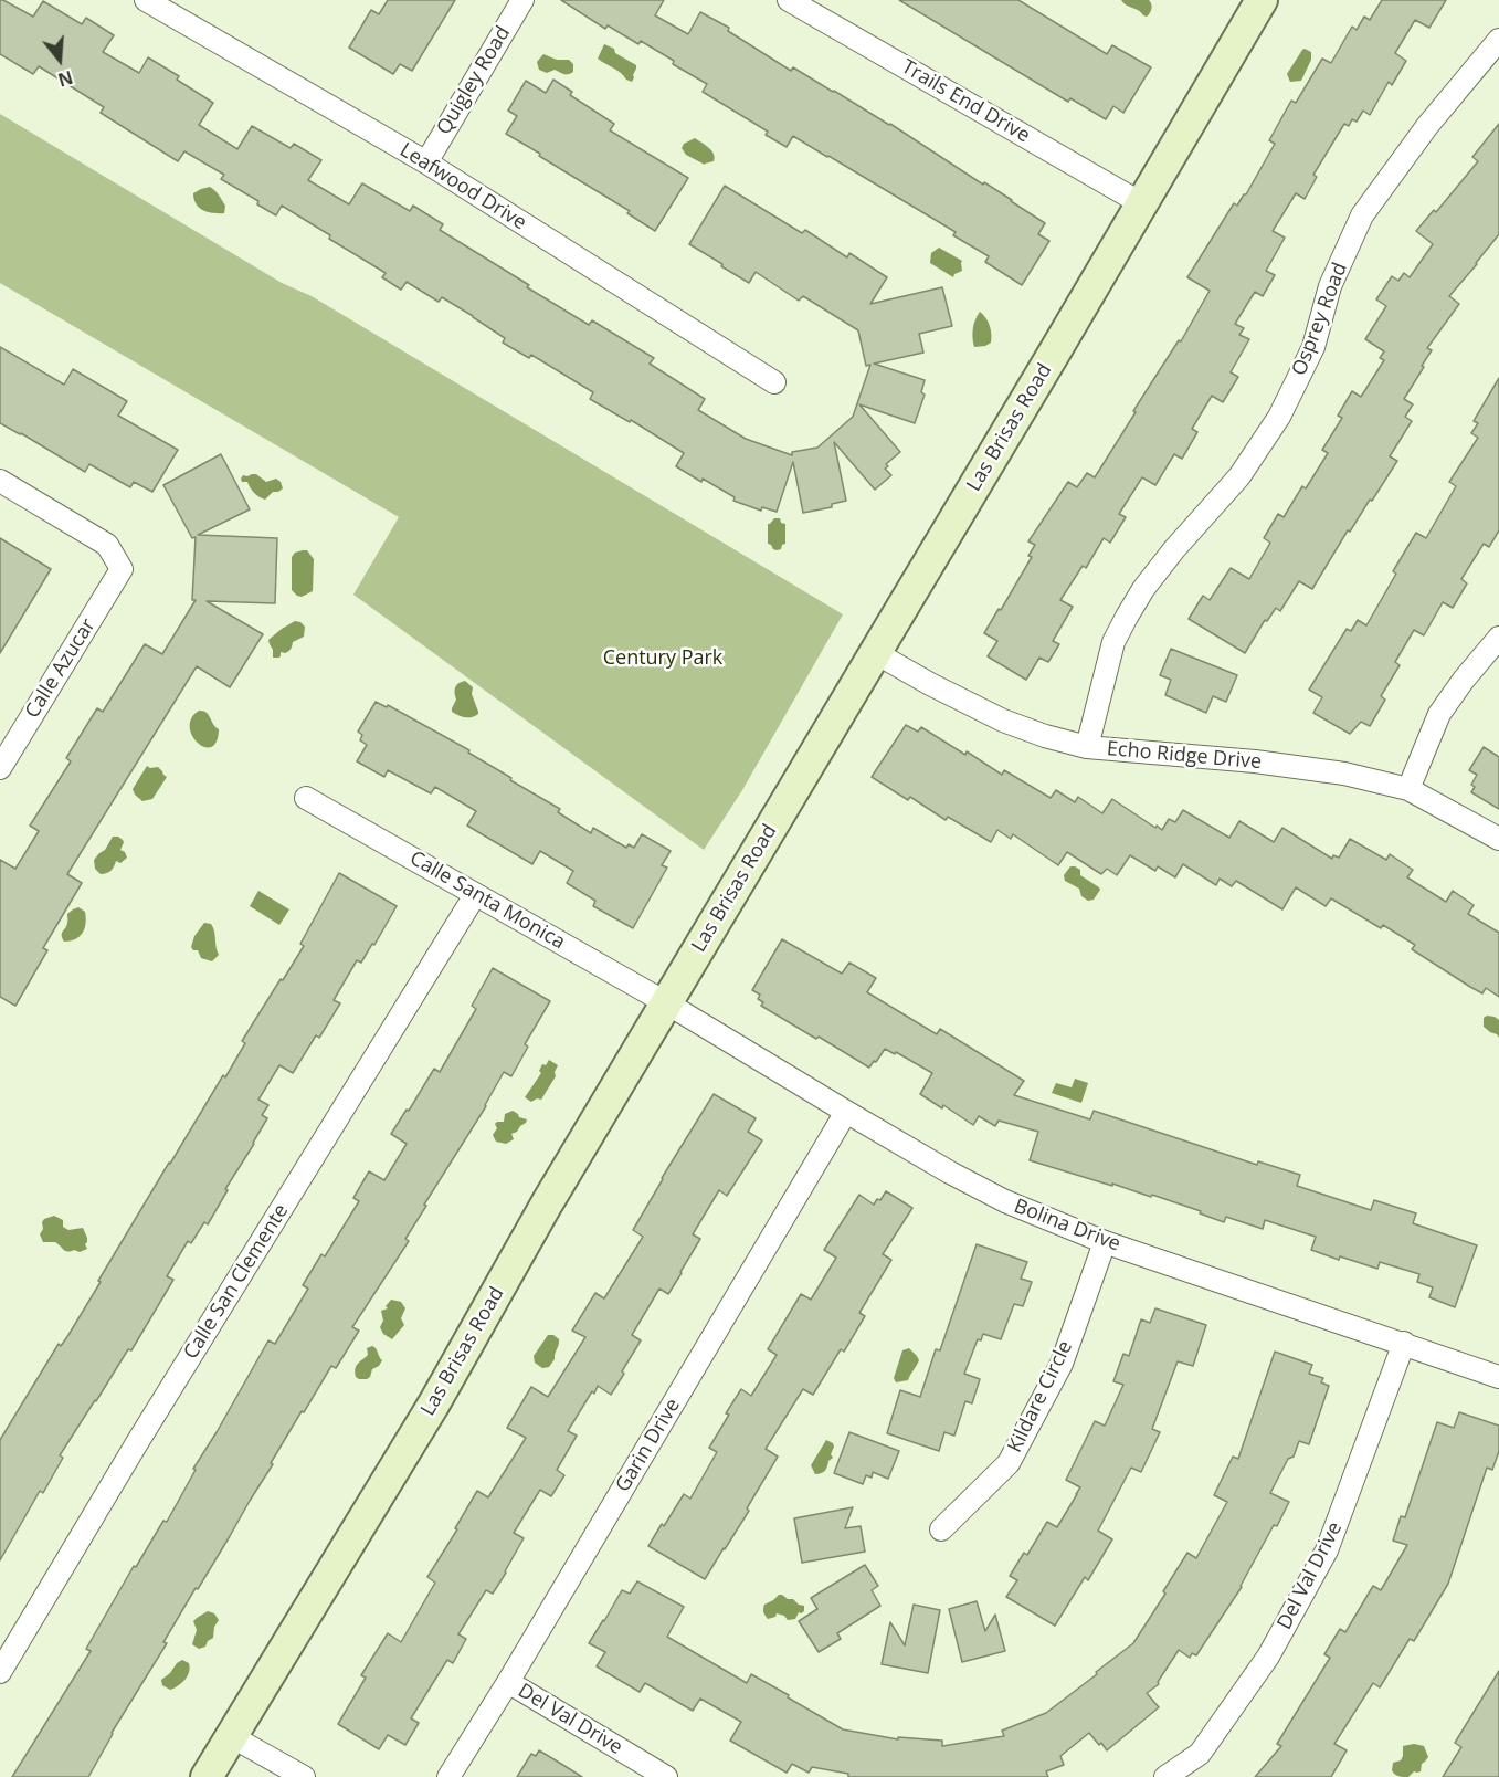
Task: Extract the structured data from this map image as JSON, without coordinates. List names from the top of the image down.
{
  "streets": {
    "street": [
      "Quigley Road",
      "Trails End Drive",
      "Leafwood Drive",
      "Osprey Road",
      "Las Brisas Road",
      "Calle Azucar",
      "Echo Ridge Drive",
      "Calle Santa Monica",
      "Bolina Drive",
      "Calle San Clemente",
      "Kildare Circle",
      "Garin Drive",
      "Del Val Drive"
    ]
  },
  "crossings": [
    ["Quigley Road", "Leafwood Drive"],
    ["Trails End Drive", "Las Brisas Road"],
    ["Osprey Road", "Echo Ridge Drive"],
    ["Las Brisas Road", "Echo Ridge Drive"],
    ["Las Brisas Road", "Calle Santa Monica"],
    ["Las Brisas Road", "Bolina Drive"],
    ["Calle Santa Monica", "Bolina Drive"],
    ["Calle Santa Monica", "Calle San Clemente"],
    ["Bolina Drive", "Kildare Circle"],
    ["Bolina Drive", "Garin Drive"],
    ["Bolina Drive", "Del Val Drive"],
    ["Garin Drive", "Del Val Drive"]
  ],
  "parks": ["Century Park"],
  "north": "bottom"
}
